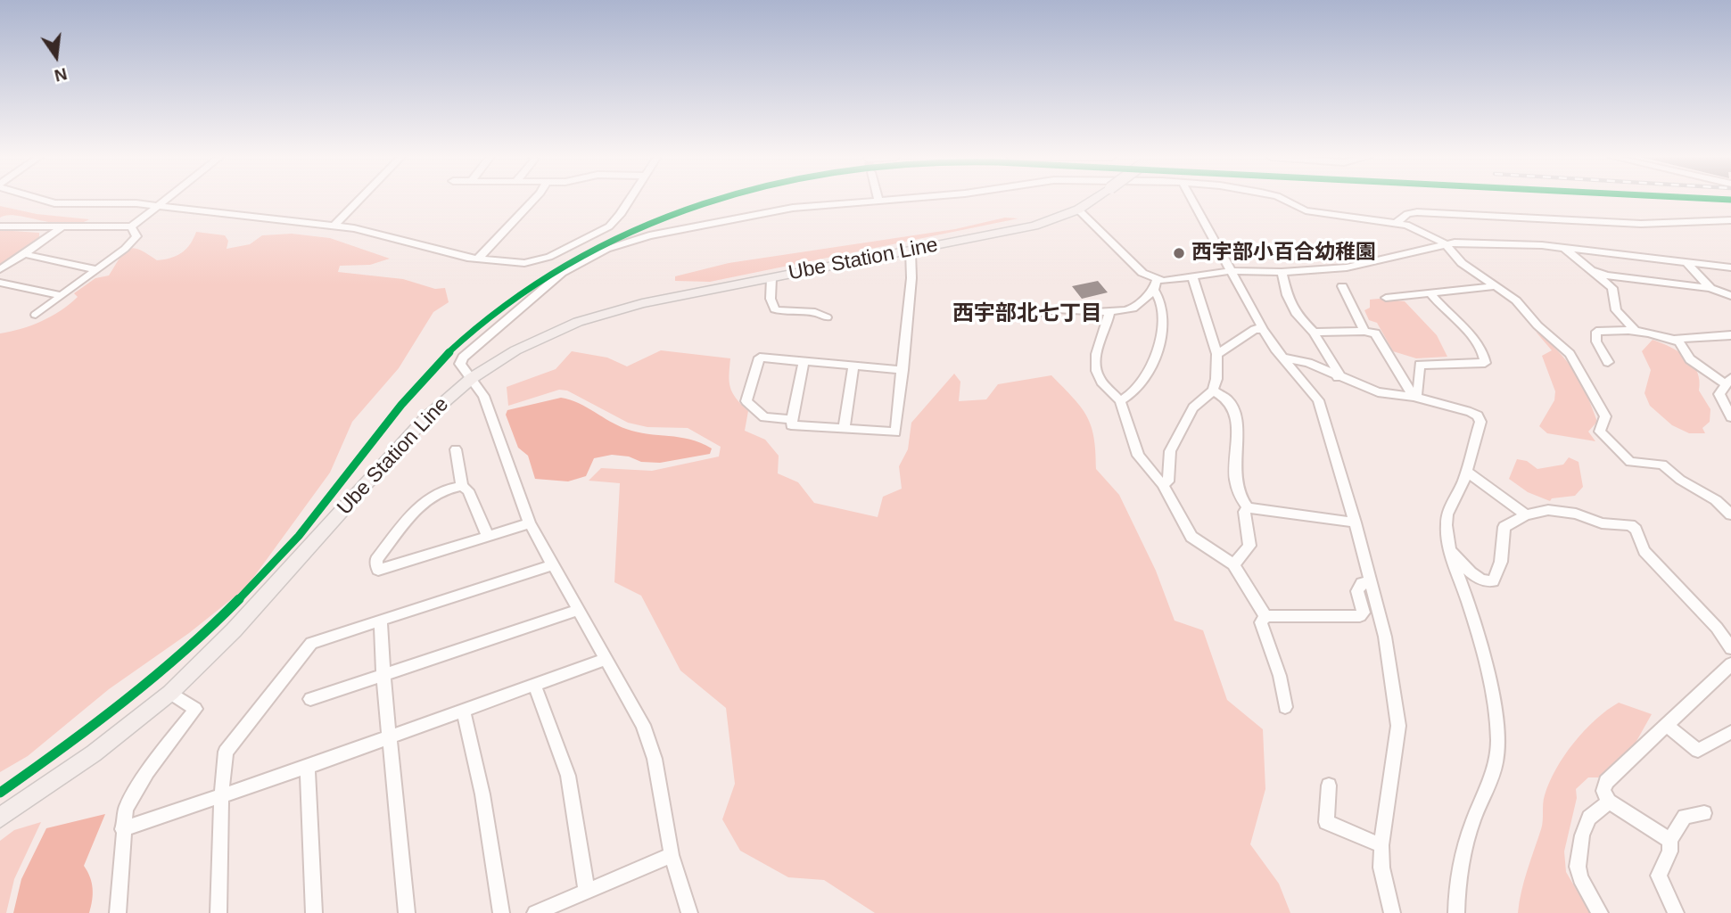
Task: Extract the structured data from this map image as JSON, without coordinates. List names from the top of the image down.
{
  "streets": {
    "main road": ["Ube Station Line"]
  },
  "districts": ["西宇部北七丁目"],
  "places": ["西宇部小百合幼稚園"],
  "north": "bottom"
}
